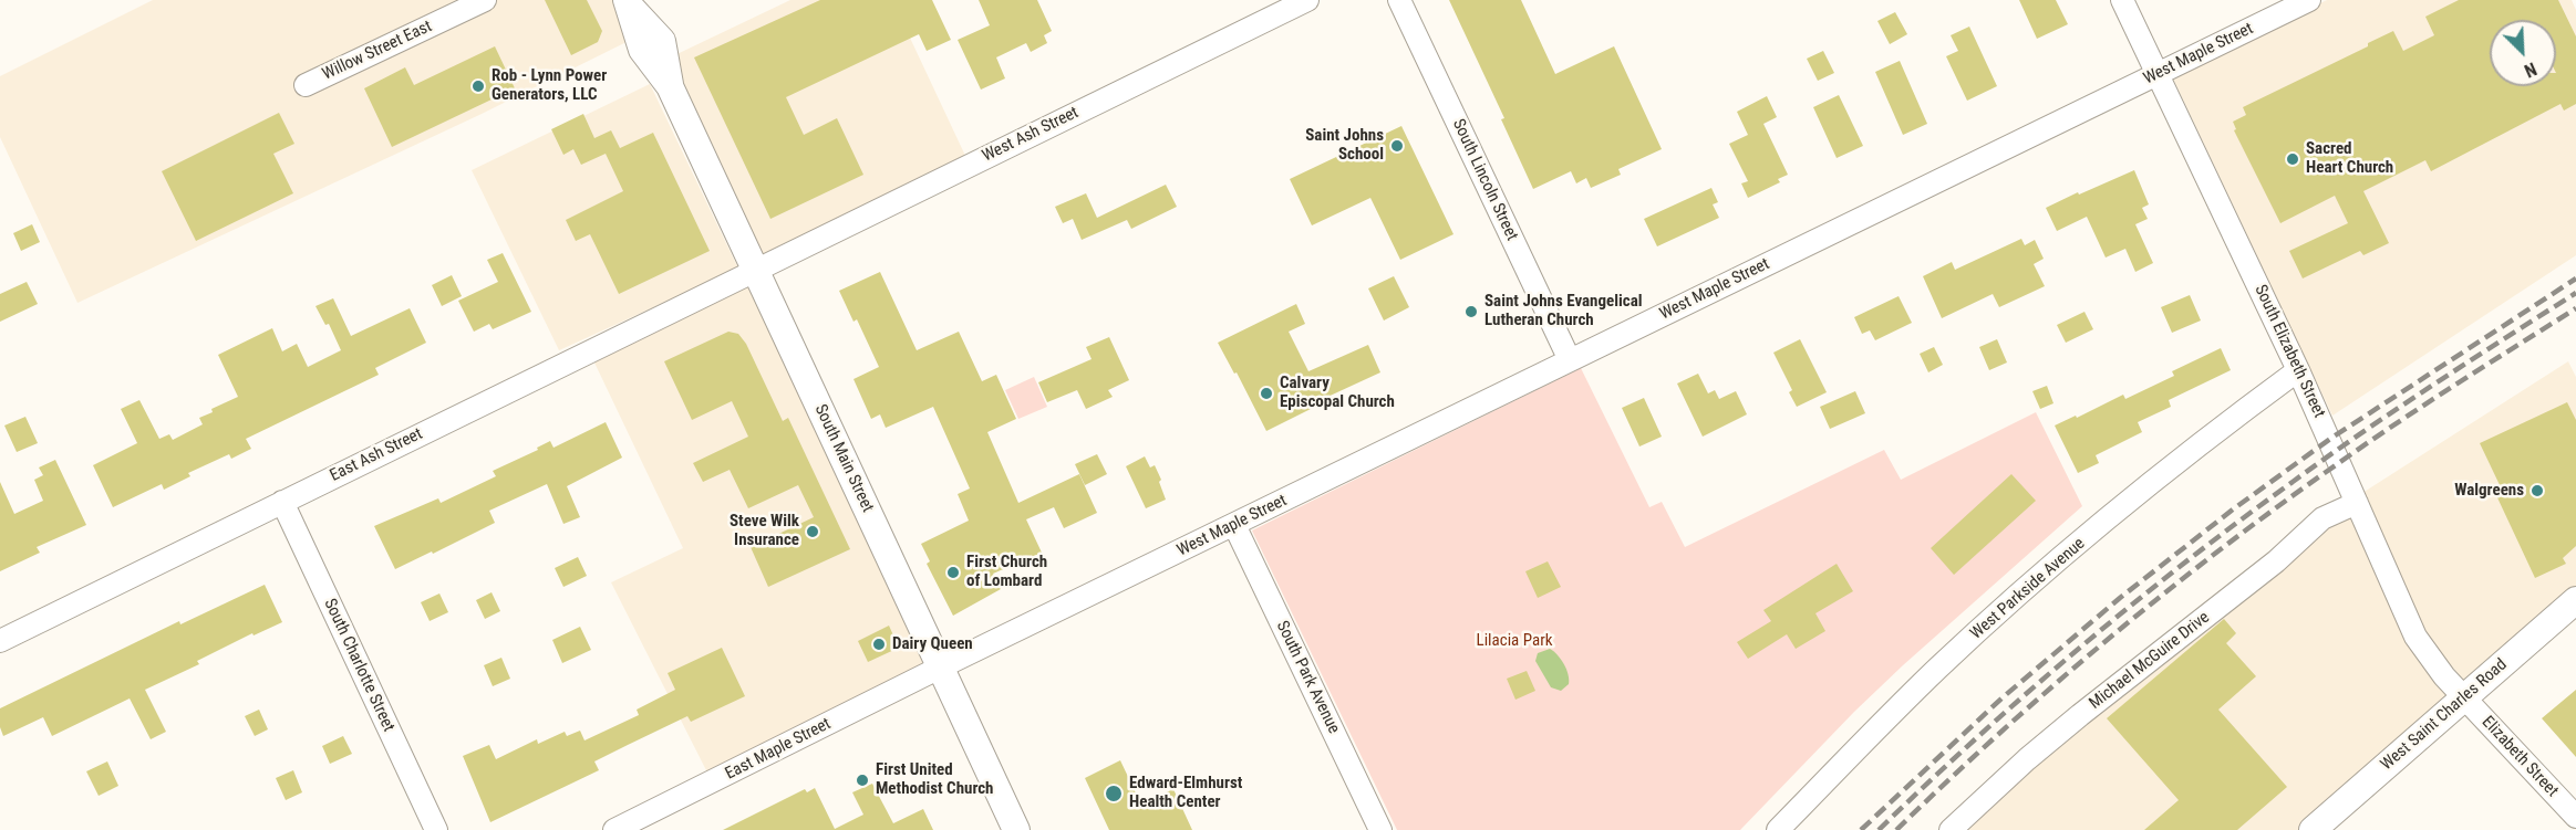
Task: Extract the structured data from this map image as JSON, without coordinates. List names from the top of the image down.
{
  "streets": {
    "main road": ["South Main Street", "West Saint Charles Road"],
    "street": [
      "Willow Street East",
      "West Maple Street",
      "West Ash Street",
      "South Lincoln Street",
      "South Elizabeth Street",
      "East Ash Street",
      "West Parkside Avenue",
      "Michael McGuire Drive",
      "South Charlotte Street",
      "South Park Avenue",
      "East Maple Street",
      "Elizabeth Street"
    ]
  },
  "crossings": [
    ["West Maple Street", "South Lincoln Street"],
    ["West Maple Street", "South Elizabeth Street"],
    ["West Maple Street", "South Main Street"],
    ["West Maple Street", "South Park Avenue"],
    ["West Maple Street", "East Maple Street"],
    ["West Ash Street", "East Ash Street"],
    ["West Ash Street", "South Main Street"],
    ["South Elizabeth Street", "West Parkside Avenue"],
    ["South Elizabeth Street", "Michael McGuire Drive"],
    ["South Elizabeth Street", "West Saint Charles Road"],
    ["South Elizabeth Street", "Elizabeth Street"],
    ["East Ash Street", "South Main Street"],
    ["East Ash Street", "South Charlotte Street"],
    ["South Main Street", "East Maple Street"],
    ["West Saint Charles Road", "Elizabeth Street"]
  ],
  "parks": ["Lilacia Park"],
  "places": [
    "Rob - Lynn Power Generators, LLC",
    "Saint Johns School",
    "Sacred Heart Church",
    "Saint Johns Evangelical Lutheran Church",
    "Calvary Episcopal Church",
    "Walgreens",
    "Steve Wilk Insurance",
    "First Church of Lombard",
    "Dairy Queen",
    "First United Methodist Church",
    "Edward-Elmhurst Health Center"
  ],
  "north": "bottom right"
}
